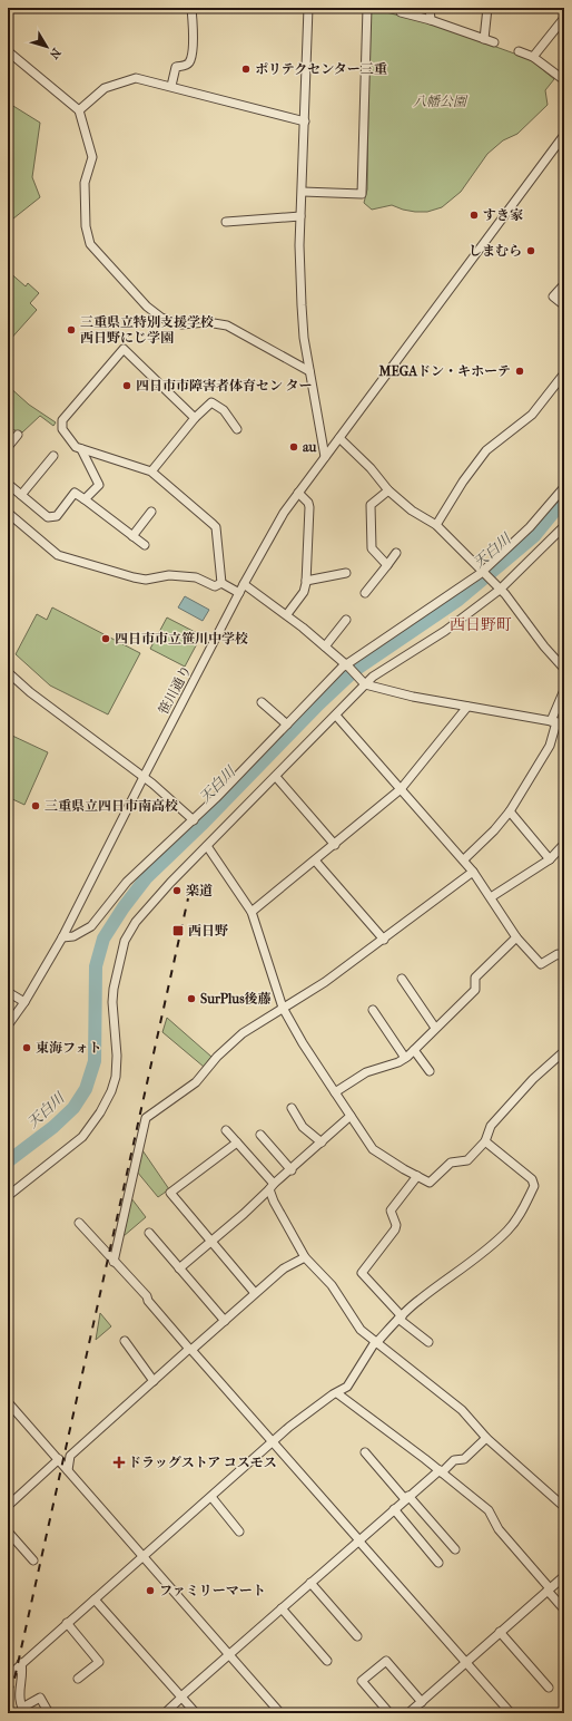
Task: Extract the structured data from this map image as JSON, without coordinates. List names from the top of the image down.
{
  "streets": {
    "street": ["笹川通り"]
  },
  "districts": ["西日野町"],
  "water": ["天白川"],
  "parks": ["八幡公園"],
  "places": {
    "other": [
      "ポリテクセンター三重",
      "すき家",
      "しまむら",
      "三重県立特別支援学校 西日野にじ学園",
      "MEGAドン・キホーテ",
      "四日市市障害者体育セン ター",
      "au",
      "四日市市立笹川中学校",
      "三重県立四日市南高校",
      "楽道",
      "SurPlus後藤",
      "東海フォト",
      "ファミリーマート"
    ],
    "transit": ["西日野"],
    "health": ["ドラッグストア コスモス"]
  },
  "north": "bottom right"
}
